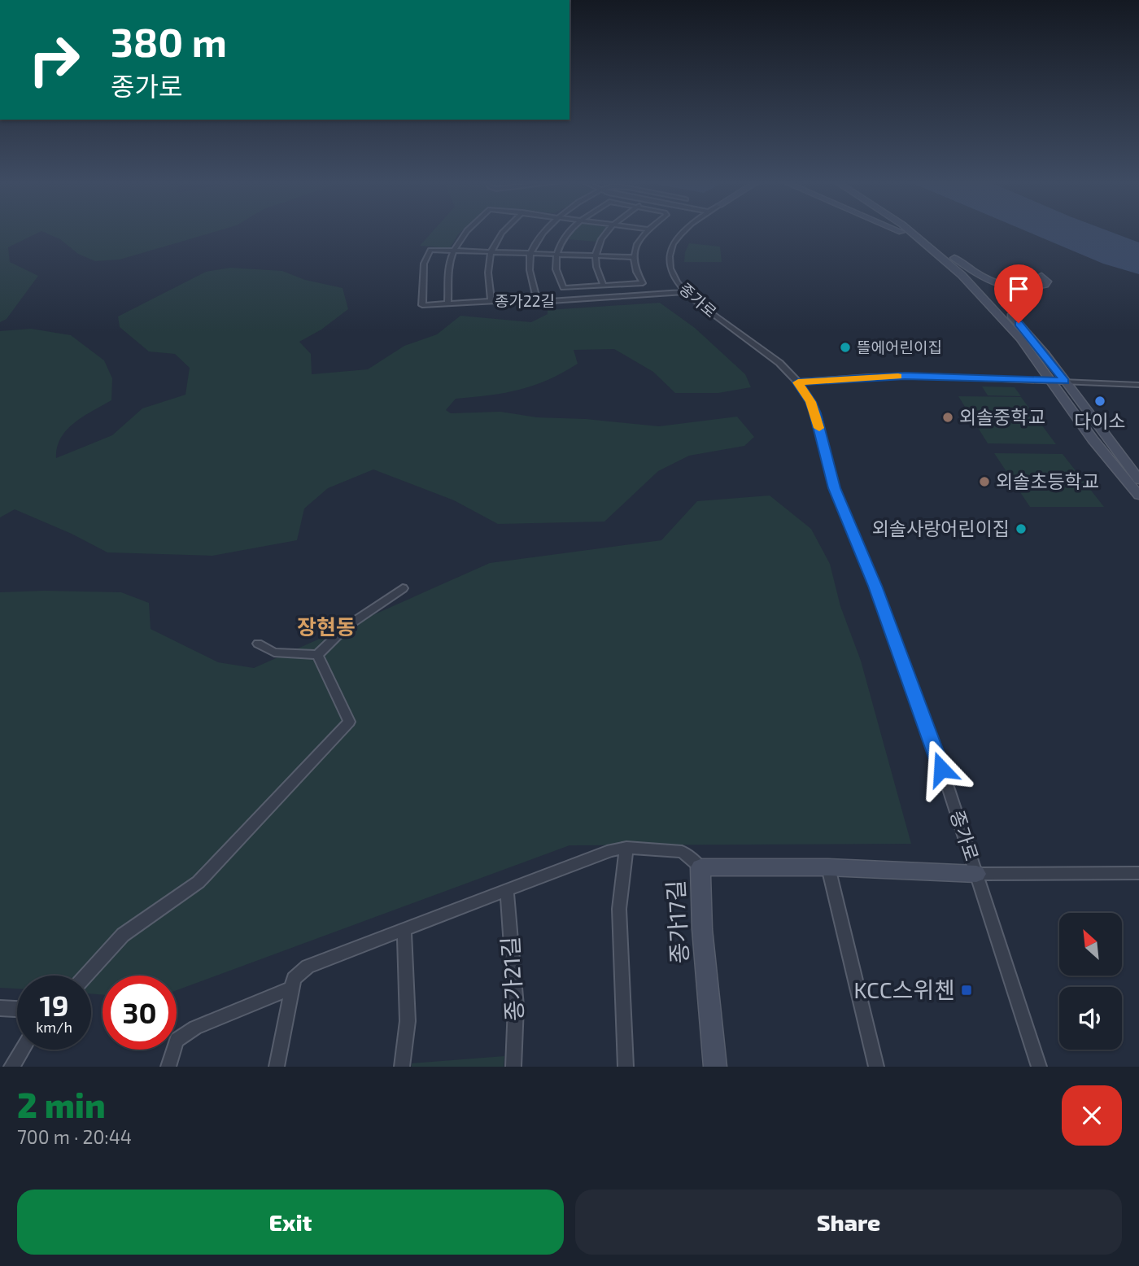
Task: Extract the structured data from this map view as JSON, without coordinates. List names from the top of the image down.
{
  "streets": {
    "main road": ["종가17길"],
    "street": ["종가로", "종가22길", "종가21길"]
  },
  "crossings": [
    ["종가로", "종가22길"],
    ["종가로", "종가17길"]
  ],
  "districts": ["장현동"],
  "places": {
    "other": [
      "뜰에어린이집",
      "다이소",
      "외솔중학교",
      "외솔초등학교",
      "외솔사랑어린이집"
    ],
    "transit": ["KCC스위첸"]
  },
  "north": "top left",
  "page": {
    "turn": ["380 m", "종가로"],
    "speed": "19 km/h",
    "limit": "30",
    "heading": ["2 min", "700 m · 20:44"],
    "buttons": ["Exit", "Share"]
  }
}
